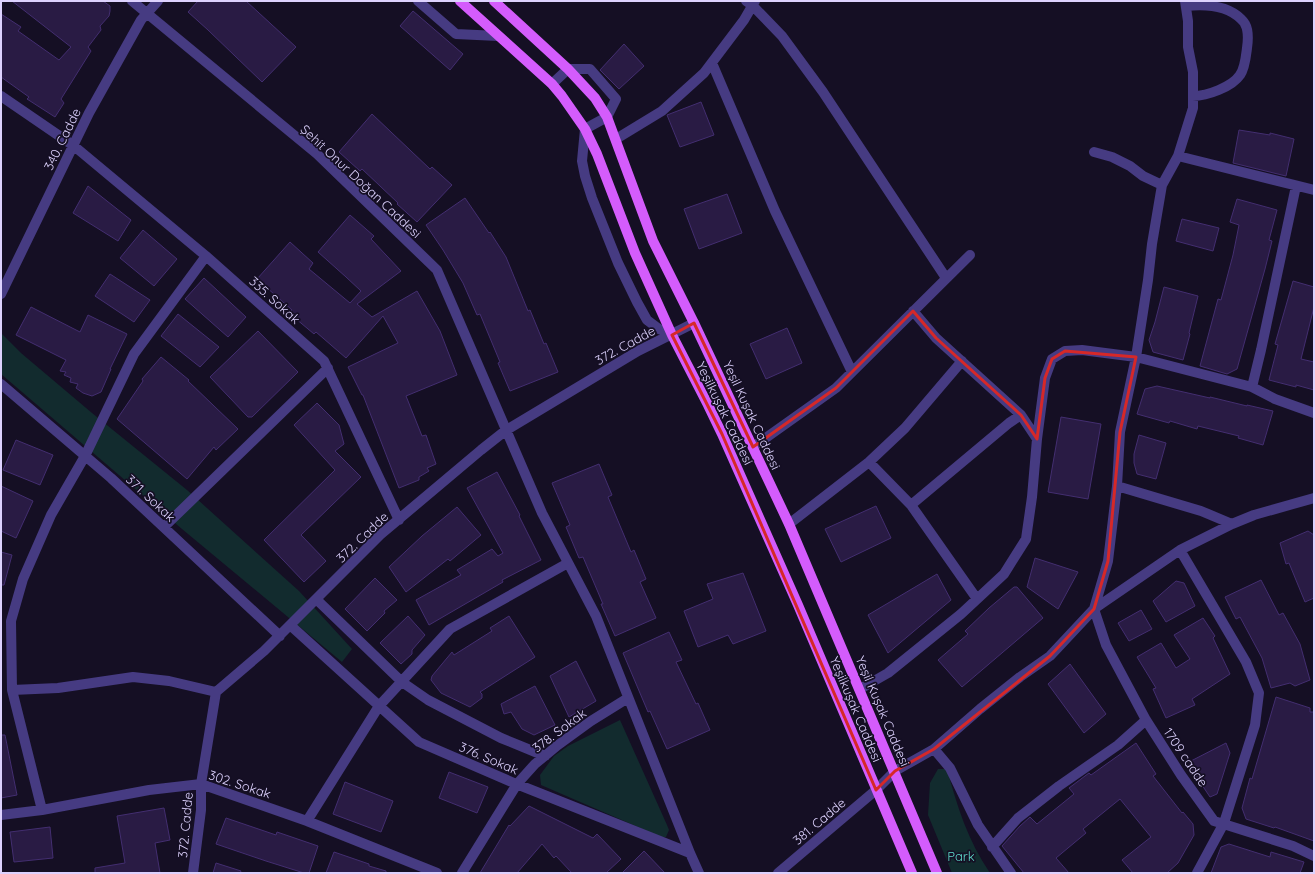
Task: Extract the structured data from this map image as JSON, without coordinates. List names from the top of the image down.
{
  "streets": {
    "main road": ["Yeşilkuşak Caddesi", "Yeşil Kuşak Caddesi"],
    "street": [
      "340. Cadde",
      "Şehit Onur Doğan Caddesi",
      "335. Sokak",
      "372. Cadde",
      "371. Sokak",
      "378. Sokak",
      "1709 cadde",
      "376. Sokak",
      "302. Sokak",
      "381. Cadde"
    ]
  },
  "crossings": [
    ["340. Cadde", "Şehit Onur Doğan Caddesi"],
    ["340. Cadde", "335. Sokak"],
    ["Şehit Onur Doğan Caddesi", "372. Cadde"],
    ["Şehit Onur Doğan Caddesi", "378. Sokak"],
    ["Şehit Onur Doğan Caddesi", "376. Sokak"],
    ["335. Sokak", "372. Cadde"],
    ["372. Cadde", "Yeşilkuşak Caddesi"],
    ["372. Cadde", "Yeşil Kuşak Caddesi"],
    ["372. Cadde", "371. Sokak"],
    ["372. Cadde", "376. Sokak"],
    ["372. Cadde", "302. Sokak"],
    ["Yeşilkuşak Caddesi", "381. Cadde"],
    ["Yeşil Kuşak Caddesi", "381. Cadde"],
    ["378. Sokak", "376. Sokak"],
    ["1709 cadde", "381. Cadde"]
  ],
  "parks": ["Park"]
}
